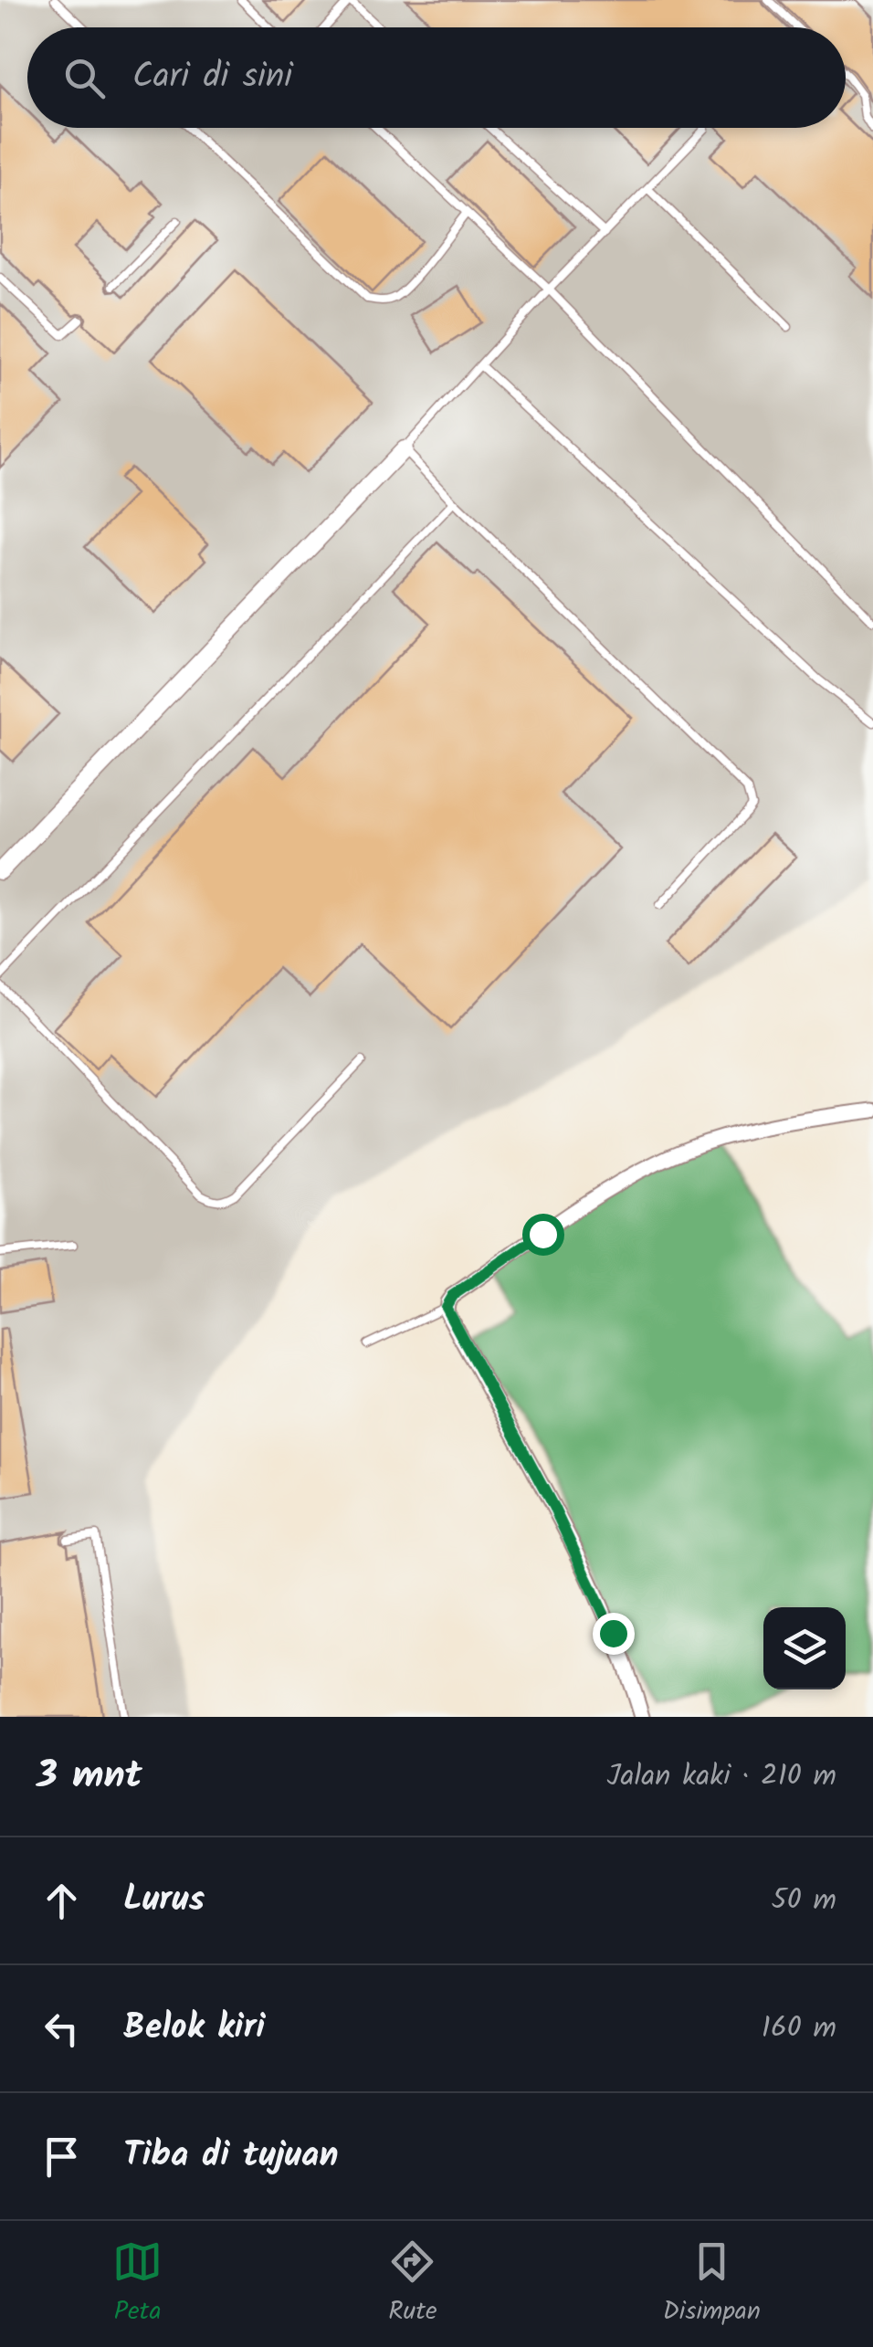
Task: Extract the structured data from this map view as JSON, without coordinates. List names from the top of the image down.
{
  "page": {
    "search": "Cari di sini",
    "heading": ["3 mnt", "Jalan kaki · 210 m"],
    "list": [
      ["Lurus", "50 m"],
      ["Belok kiri", "160 m"],
      "Tiba di tujuan"
    ],
    "nav": ["Peta", "Rute", "Disimpan"]
  }
}
